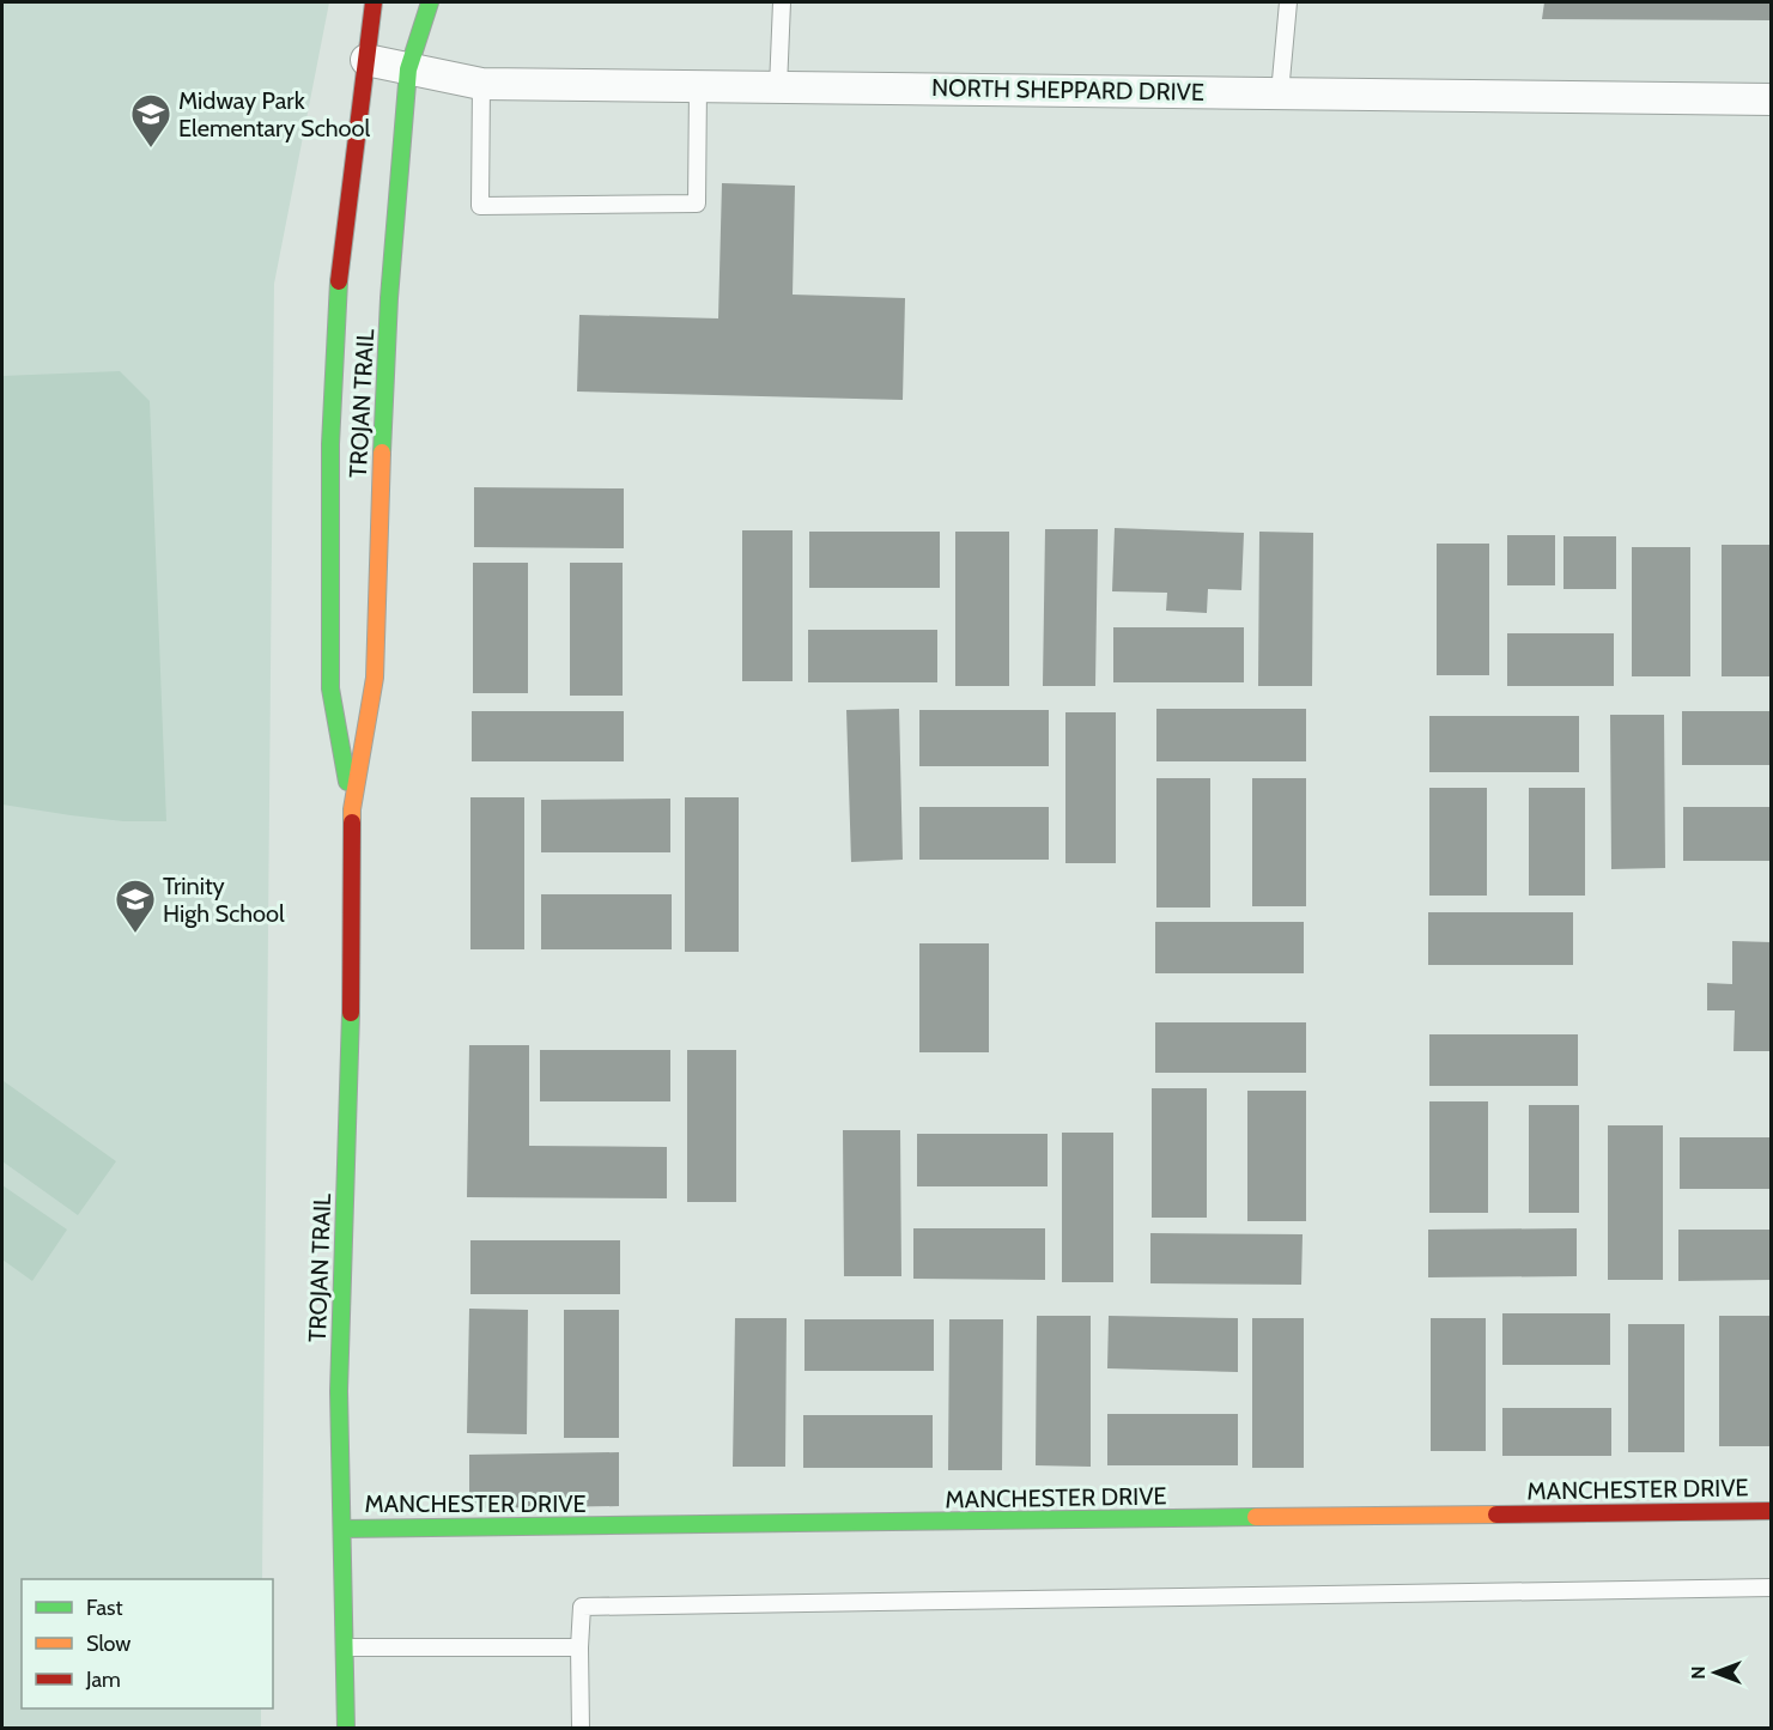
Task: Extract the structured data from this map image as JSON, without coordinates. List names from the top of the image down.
{
  "streets": {
    "street": ["NORTH SHEPPARD DRIVE", "TROJAN TRAIL", "MANCHESTER DRIVE"]
  },
  "crossings": [
    ["NORTH SHEPPARD DRIVE", "TROJAN TRAIL"],
    ["TROJAN TRAIL", "MANCHESTER DRIVE"]
  ],
  "places": {
    "school or university": ["Midway Park Elementary School", "Trinity High School"]
  },
  "legend": ["Fast", "Slow", "Jam"],
  "north": "left"
}
